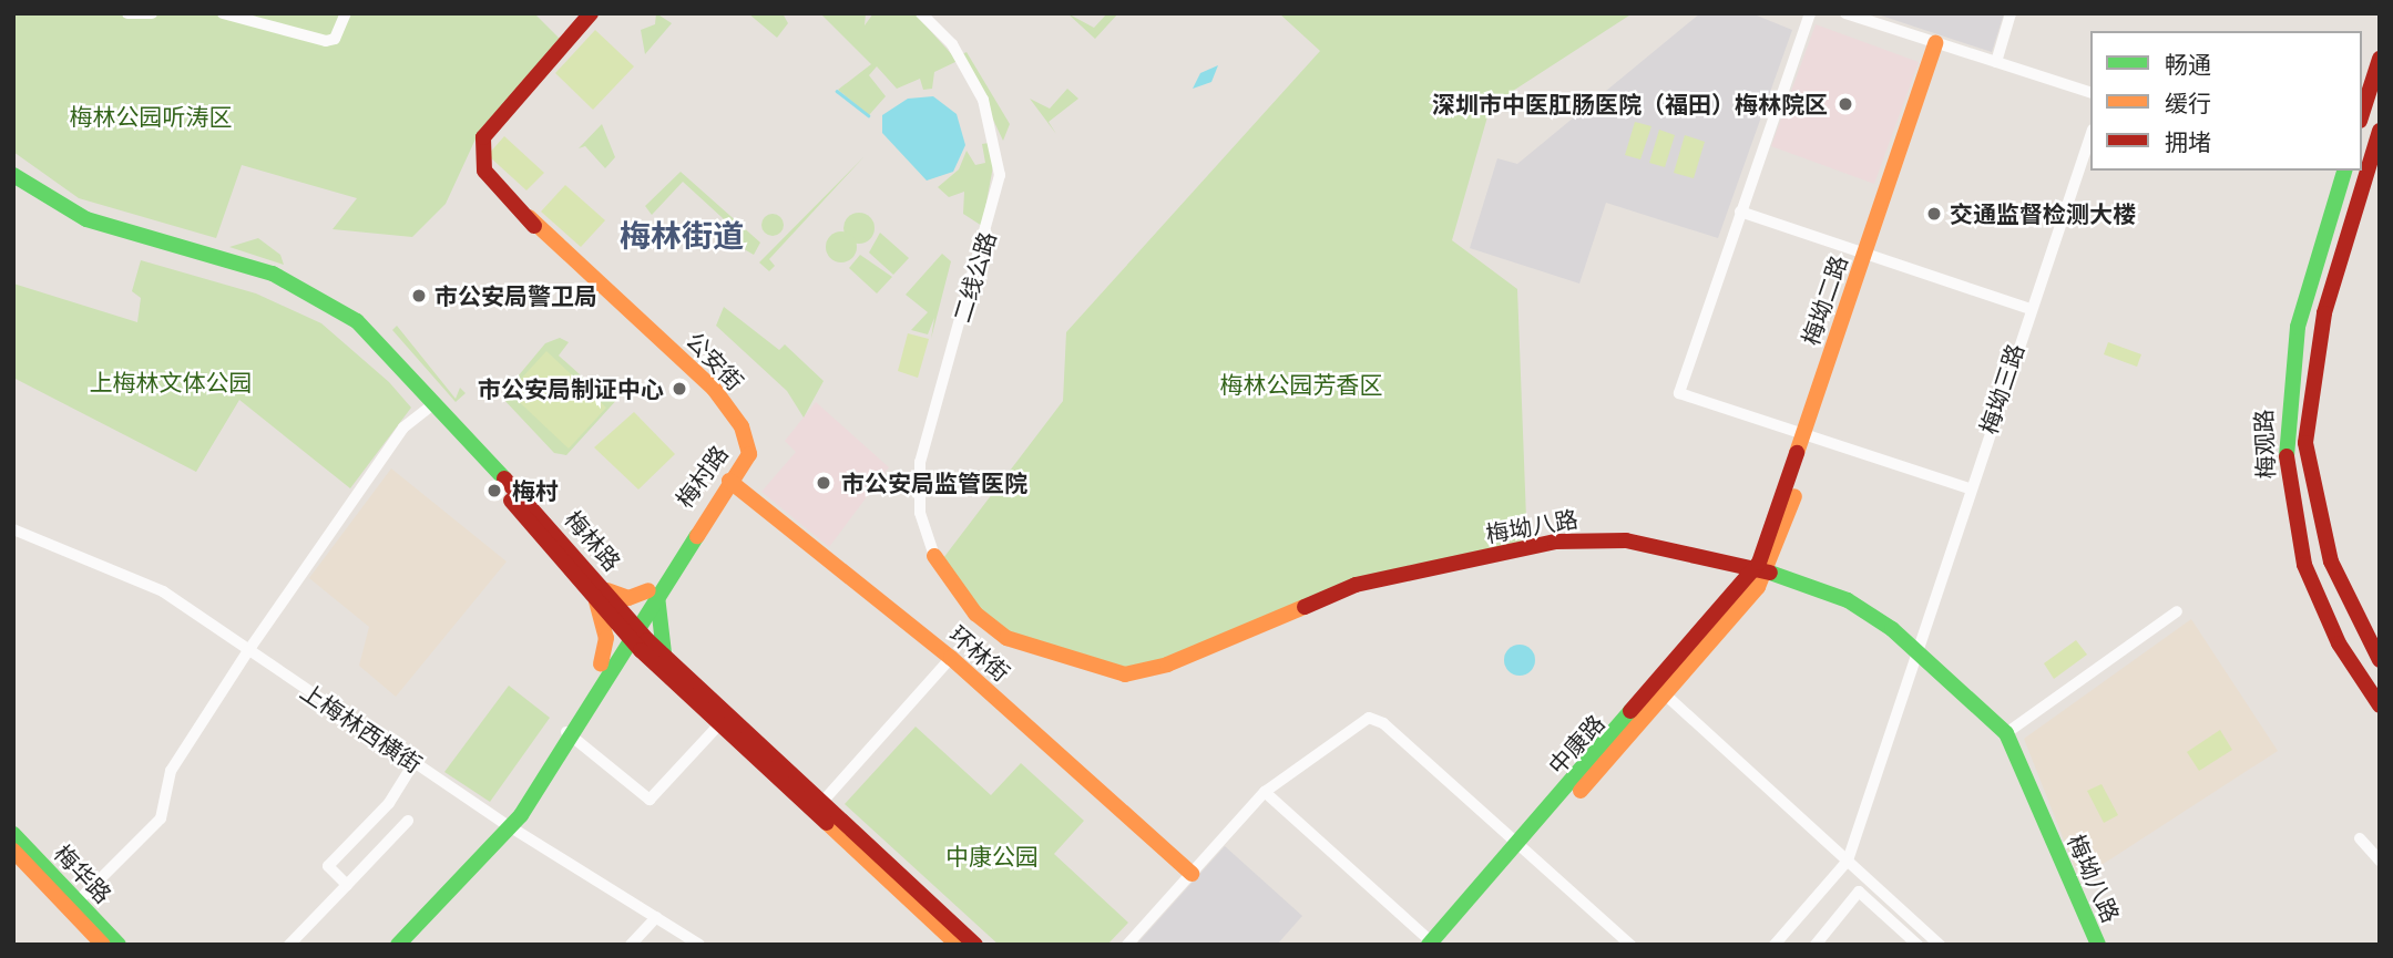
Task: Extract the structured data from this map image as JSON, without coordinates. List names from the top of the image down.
{
  "streets": {
    "main road": [
      "梅坳二路",
      "公安街",
      "梅观路",
      "梅村路",
      "梅坳八路",
      "梅林路",
      "环林街",
      "中康路",
      "梅华路"
    ],
    "street": ["二线公路", "梅坳三路", "上梅林西横街"]
  },
  "crossings": [
    ["二线公路", "梅坳八路"],
    ["梅坳二路", "梅坳八路"],
    ["梅坳二路", "中康路"],
    ["公安街", "梅村路"],
    ["梅坳三路", "梅坳八路"],
    ["梅村路", "梅林路"],
    ["梅村路", "环林街"],
    ["梅村路", "上梅林西横街"],
    ["梅坳八路", "中康路"]
  ],
  "districts": ["梅林街道"],
  "parks": [
    "梅林公园听涛区",
    "上梅林文体公园",
    "梅林公园芳香区",
    "中康公园"
  ],
  "places": [
    "深圳市中医肛肠医院（福田）梅林院区",
    "交通监督检测大楼",
    "市公安局警卫局",
    "市公安局制证中心",
    "市公安局监管医院",
    "梅村"
  ],
  "legend": ["畅通", "缓行", "拥堵"]
}
